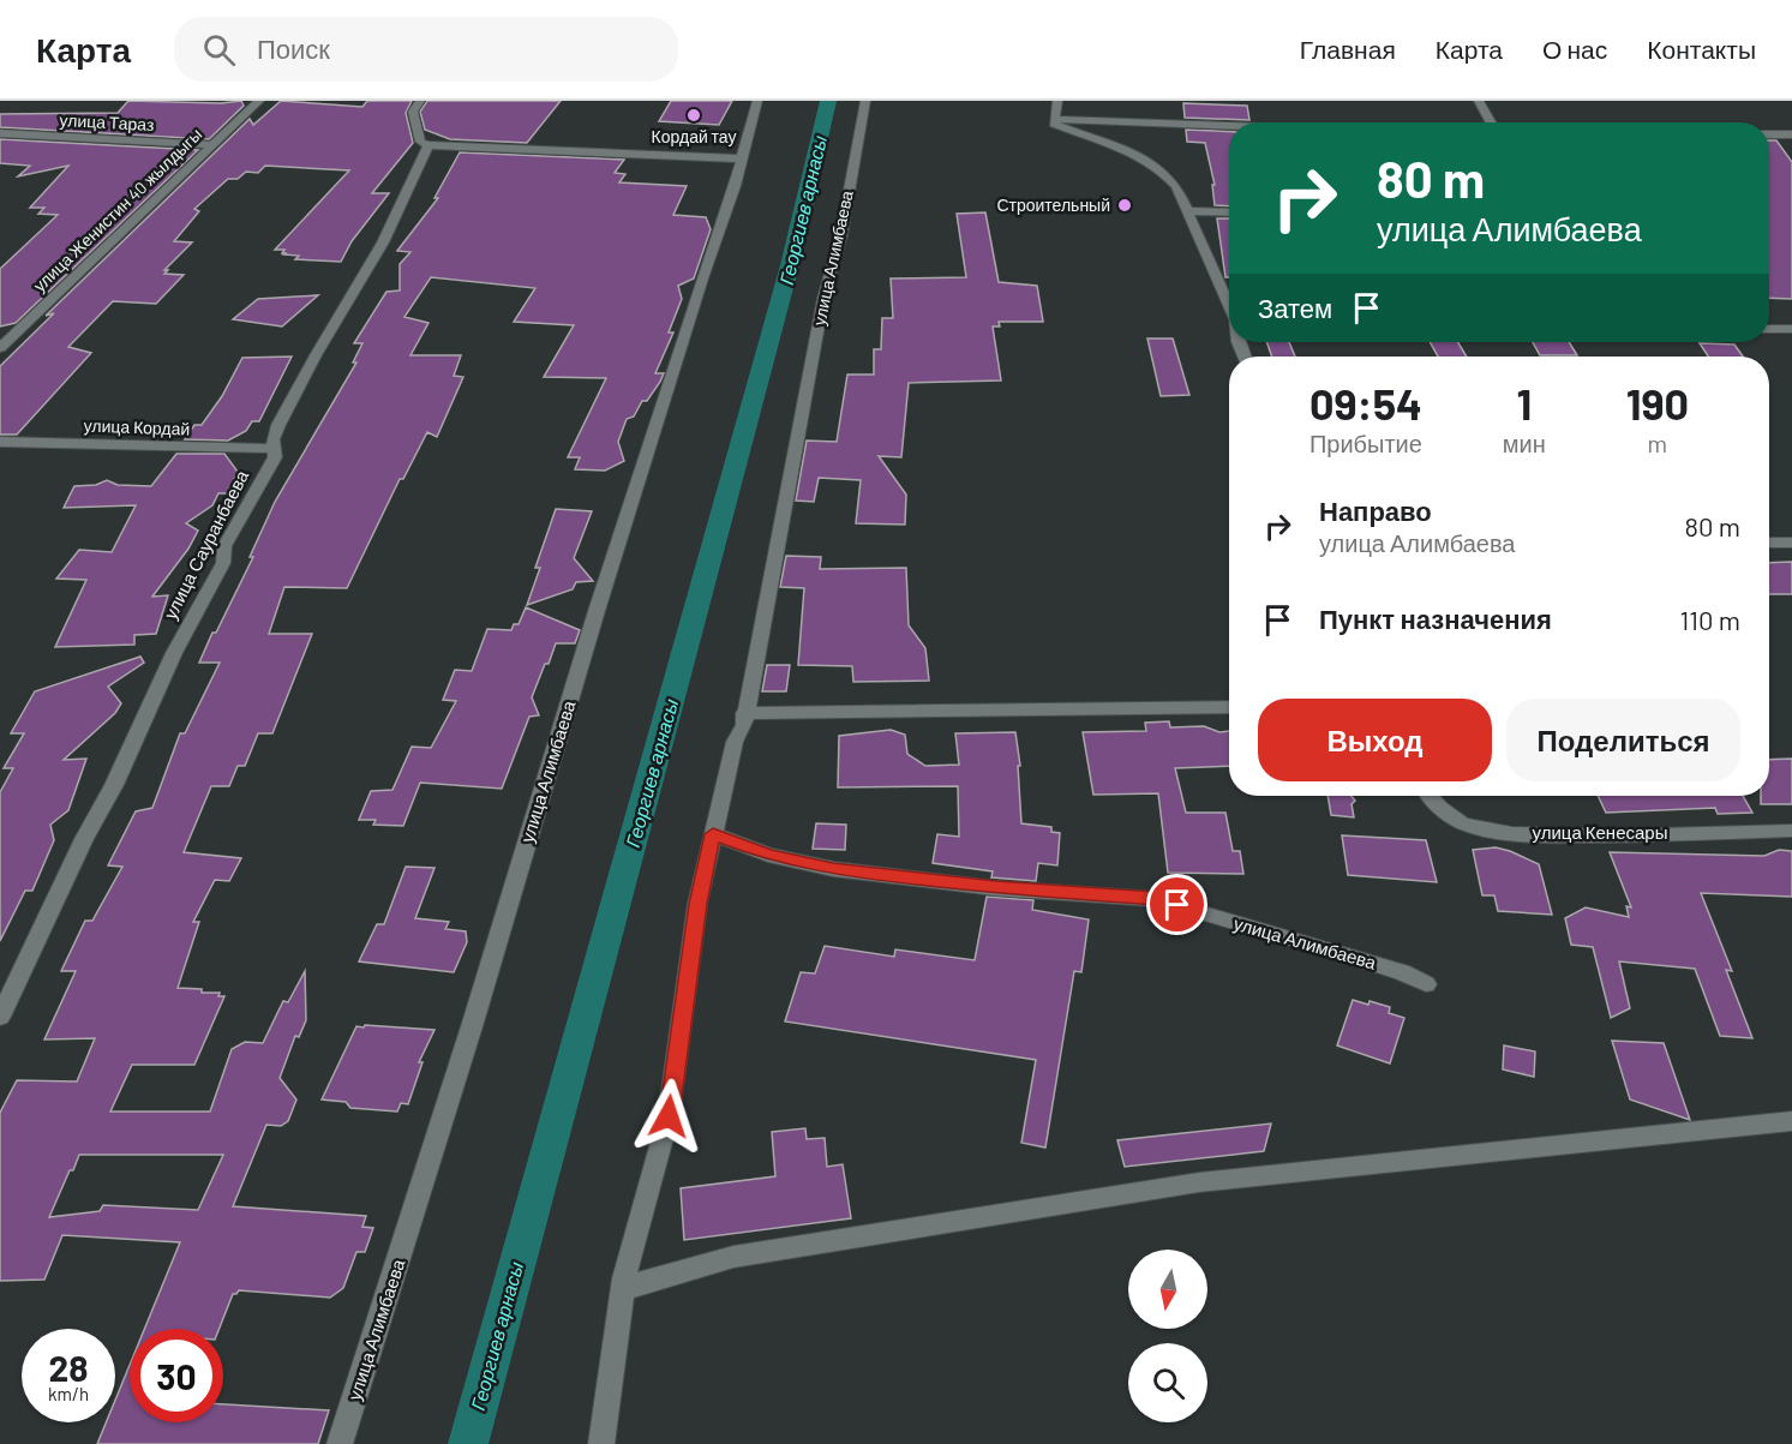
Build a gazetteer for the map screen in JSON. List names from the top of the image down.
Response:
{
  "streets": {
    "street": [
      "улица Тараз",
      "улица Женистин 40 жылдыгы",
      "улица Алимбаева",
      "улица Кордай",
      "улица Сауранбаева",
      "улица Кенесары"
    ]
  },
  "crossings": [
    ["улица Тараз", "улица Женистин 40 жылдыгы"],
    ["улица Кордай", "улица Сауранбаева"]
  ],
  "water": ["Георгиев арнасы"],
  "places": ["Кордай тау", "Строительный"],
  "north": "bottom",
  "page": {
    "header": "Карта",
    "search": "Поиск",
    "nav": [
      "Главная",
      "Карта",
      "О нас",
      "Контакты"
    ],
    "turn": ["80 m", "улица Алимбаева"],
    "then": "Затем",
    "eta": [
      "09:54",
      "Прибытие",
      "1",
      "мин",
      "190",
      "m"
    ],
    "list": [
      {
        "name": "Направо",
        "note": "улица Алимбаева",
        "value": "80 m"
      },
      {
        "name": "Пункт назначения",
        "value": "110 m"
      }
    ],
    "buttons": ["Выход", "Поделиться"],
    "speed": "28 km/h",
    "limit": "30"
  }
}
